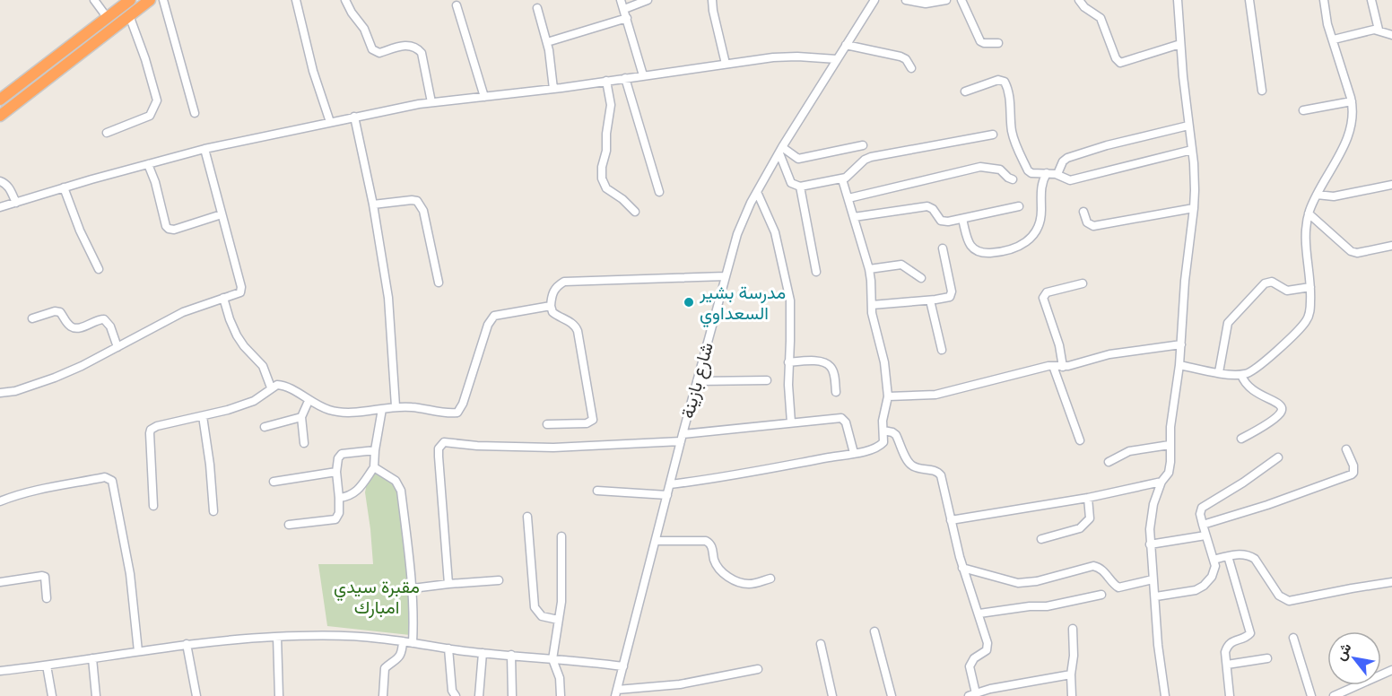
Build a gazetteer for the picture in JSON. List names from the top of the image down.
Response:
{
  "streets": {
    "street": ["شارع بازينة"]
  },
  "parks": ["مقبرة سيدي امبارك"],
  "places": ["مدرسة بشير السعداوي"],
  "north": "top left"
}
